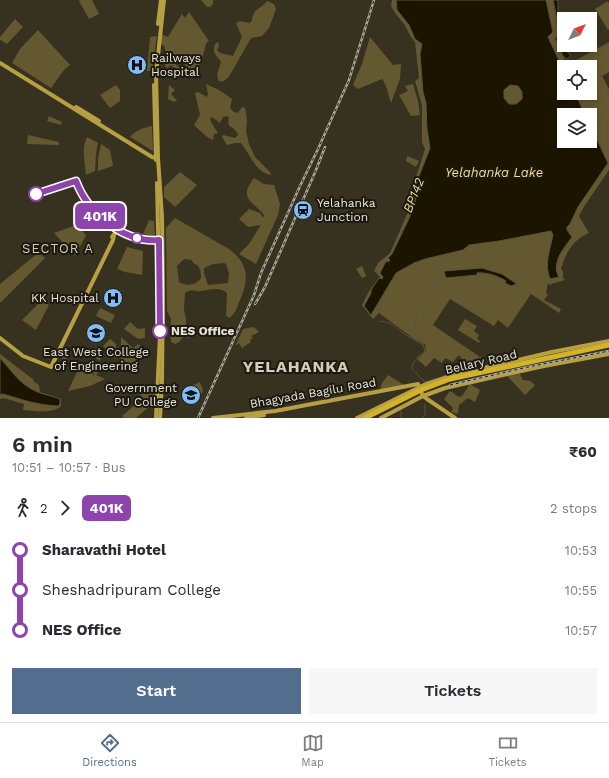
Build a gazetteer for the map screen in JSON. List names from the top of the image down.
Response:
{
  "streets": {
    "highway": ["Bellary Road"],
    "main road": ["Bhagyada Bagilu Road"]
  },
  "districts": ["SECTOR A", "YELAHANKA"],
  "water": ["Yelahanka Lake", "BP142"],
  "places": {
    "hospital": ["Railways Hospital", "KK Hospital"],
    "station": ["Yelahanka Junction"],
    "other": ["NES Office"],
    "school or university": ["East West College of Engineering", "Government PU College"]
  },
  "lines": ["bus line 401K"],
  "north": "top right",
  "page": {
    "on_map": "401K",
    "heading": ["6 min", "10:51 – 10:57 · Bus", "₹60"],
    "legs": ["2", "401K", "2 stops"],
    "list": [
      {
        "name": "Sharavathi Hotel",
        "value": "10:53"
      },
      {
        "name": "Sheshadripuram College",
        "value": "10:55"
      },
      {
        "name": "NES Office",
        "value": "10:57"
      }
    ],
    "buttons": ["Start", "Tickets"],
    "tabs": ["Directions", "Map", "Tickets"]
  }
}
